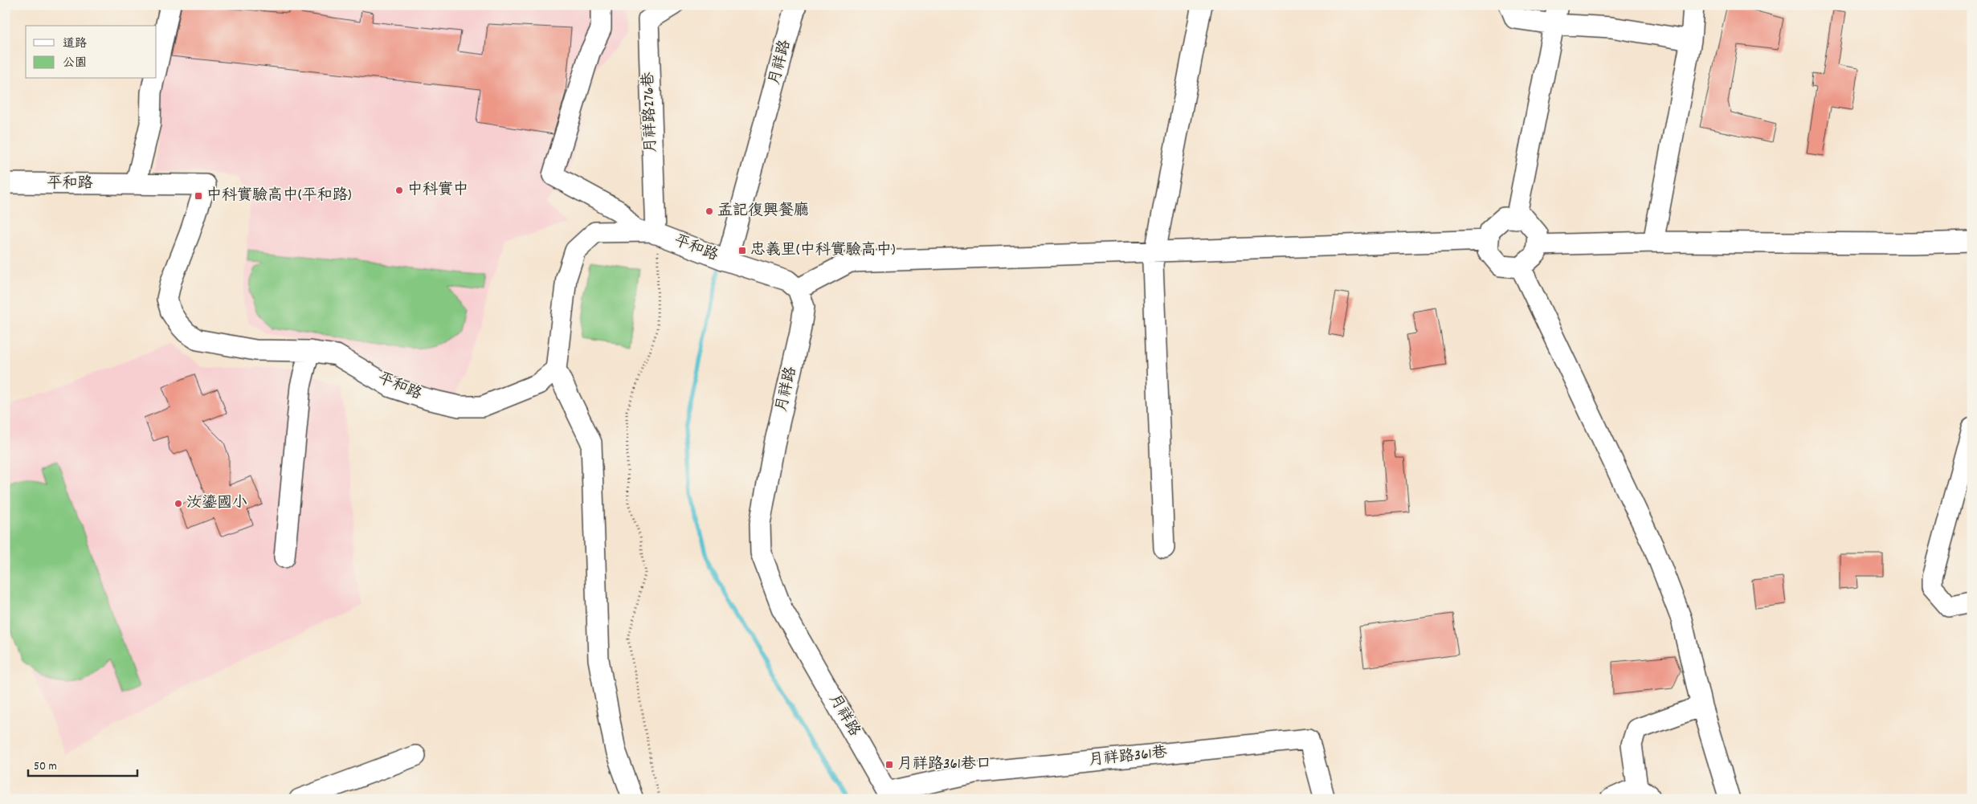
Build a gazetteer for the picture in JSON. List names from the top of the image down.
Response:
{
  "streets": {
    "street": [
      "月祥路",
      "月祥路276巷",
      "平和路",
      "月祥路361巷"
    ]
  },
  "crossings": [
    ["月祥路", "平和路"],
    ["月祥路", "月祥路361巷"],
    ["月祥路276巷", "平和路"]
  ],
  "places": {
    "other": ["中科實中", "孟記復興餐廳", "汝鎏國小"],
    "transit": ["中科實驗高中(平和路)", "忠義里(中科實驗高中)", "月祥路361巷口"]
  },
  "legend": ["道路", "公園"],
  "scale_bar": "50 m"
}
